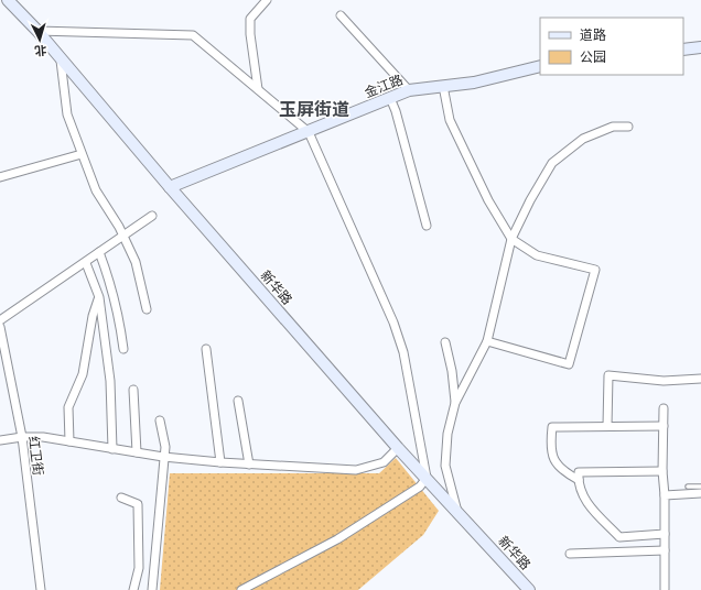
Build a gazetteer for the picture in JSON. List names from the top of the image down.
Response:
{
  "streets": {
    "street": ["金江路", "新华路", "红卫街"]
  },
  "crossings": [
    ["金江路", "新华路"]
  ],
  "districts": ["玉屏街道"],
  "legend": ["道路", "公园"],
  "north": "bottom"
}
